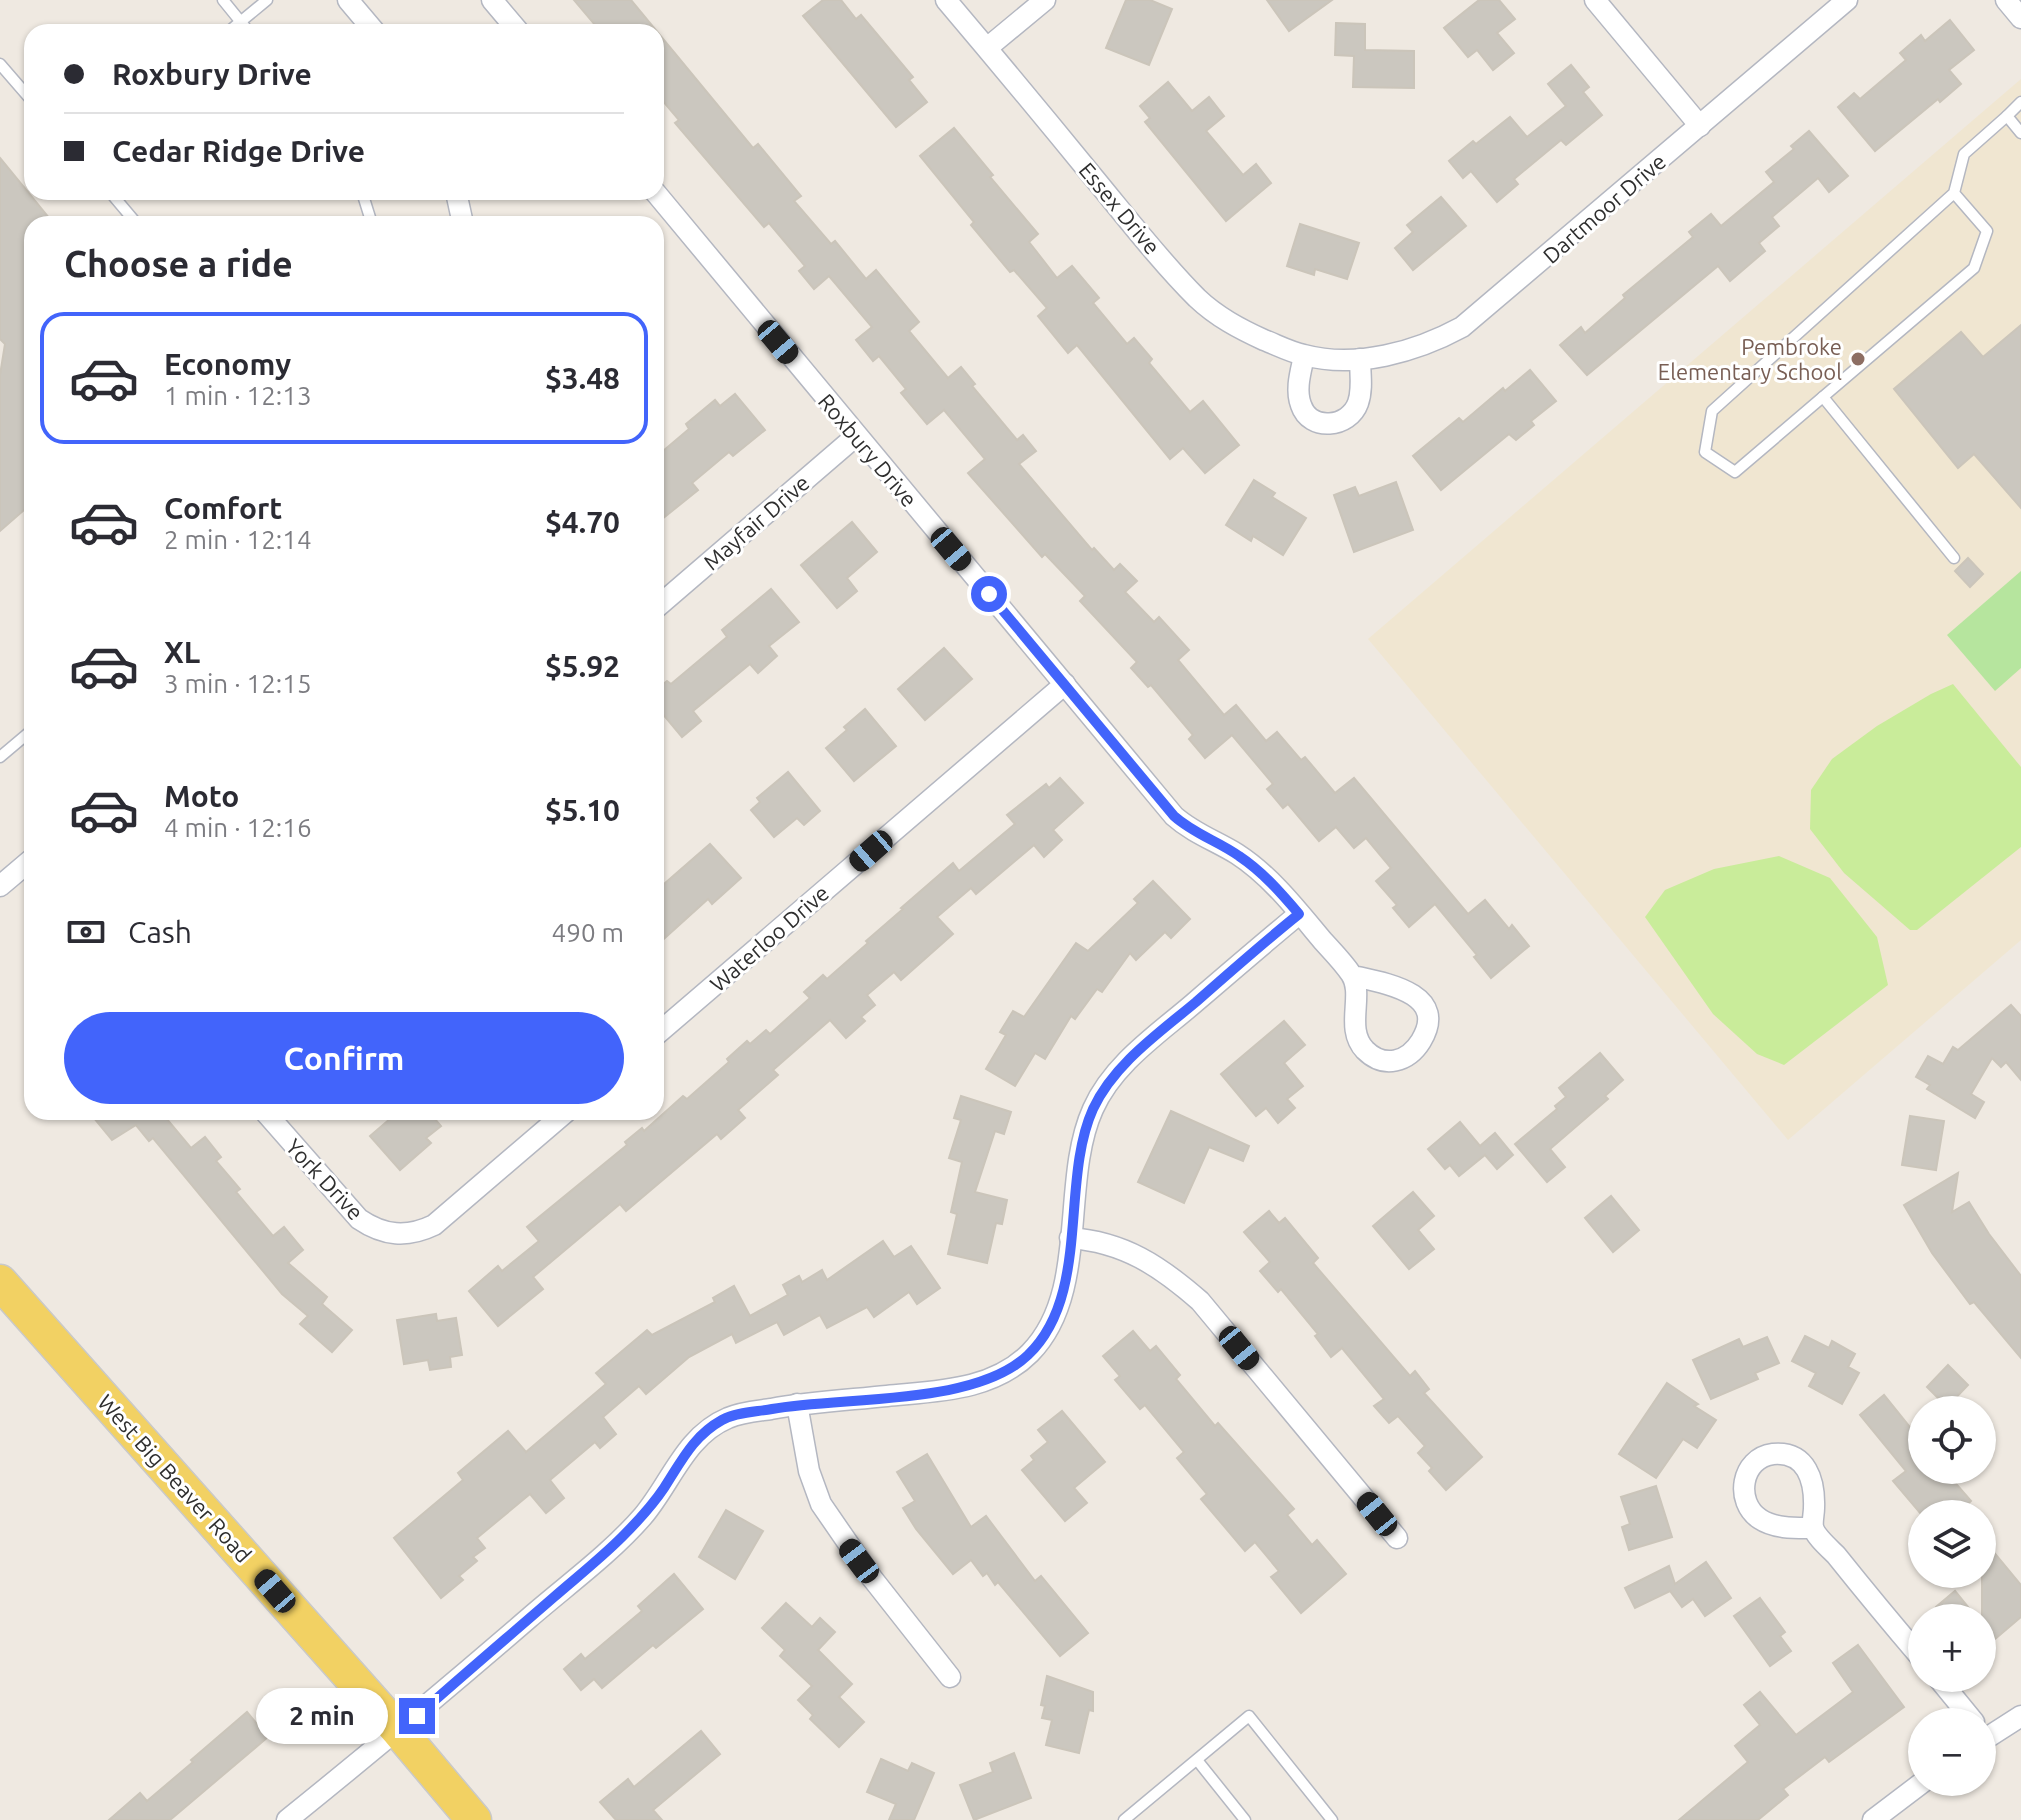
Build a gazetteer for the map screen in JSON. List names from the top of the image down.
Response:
{
  "streets": {
    "main road": ["West Big Beaver Road"],
    "street": [
      "Essex Drive",
      "Dartmoor Drive",
      "Roxbury Drive",
      "Mayfair Drive",
      "Waterloo Drive",
      "York Drive"
    ]
  },
  "crossings": [
    ["Essex Drive", "Dartmoor Drive"],
    ["Roxbury Drive", "Mayfair Drive"],
    ["Roxbury Drive", "Waterloo Drive"]
  ],
  "places": ["Pembroke Elementary School"],
  "page": {
    "banner": ["Roxbury Drive", "Cedar Ridge Drive"],
    "heading": "Choose a ride",
    "list": [
      {
        "name": "Economy",
        "note": "1 min · 12:13",
        "value": "$3.48"
      },
      {
        "name": "Comfort",
        "note": "2 min · 12:14",
        "value": "$4.70"
      },
      {
        "name": "XL",
        "note": "3 min · 12:15",
        "value": "$5.92"
      },
      {
        "name": "Moto",
        "note": "4 min · 12:16",
        "value": "$5.10"
      }
    ],
    "pay": ["Cash", "490 m"],
    "buttons": "Confirm",
    "map_buttons": ["+", "−"],
    "bubble": "2 min"
  }
}
